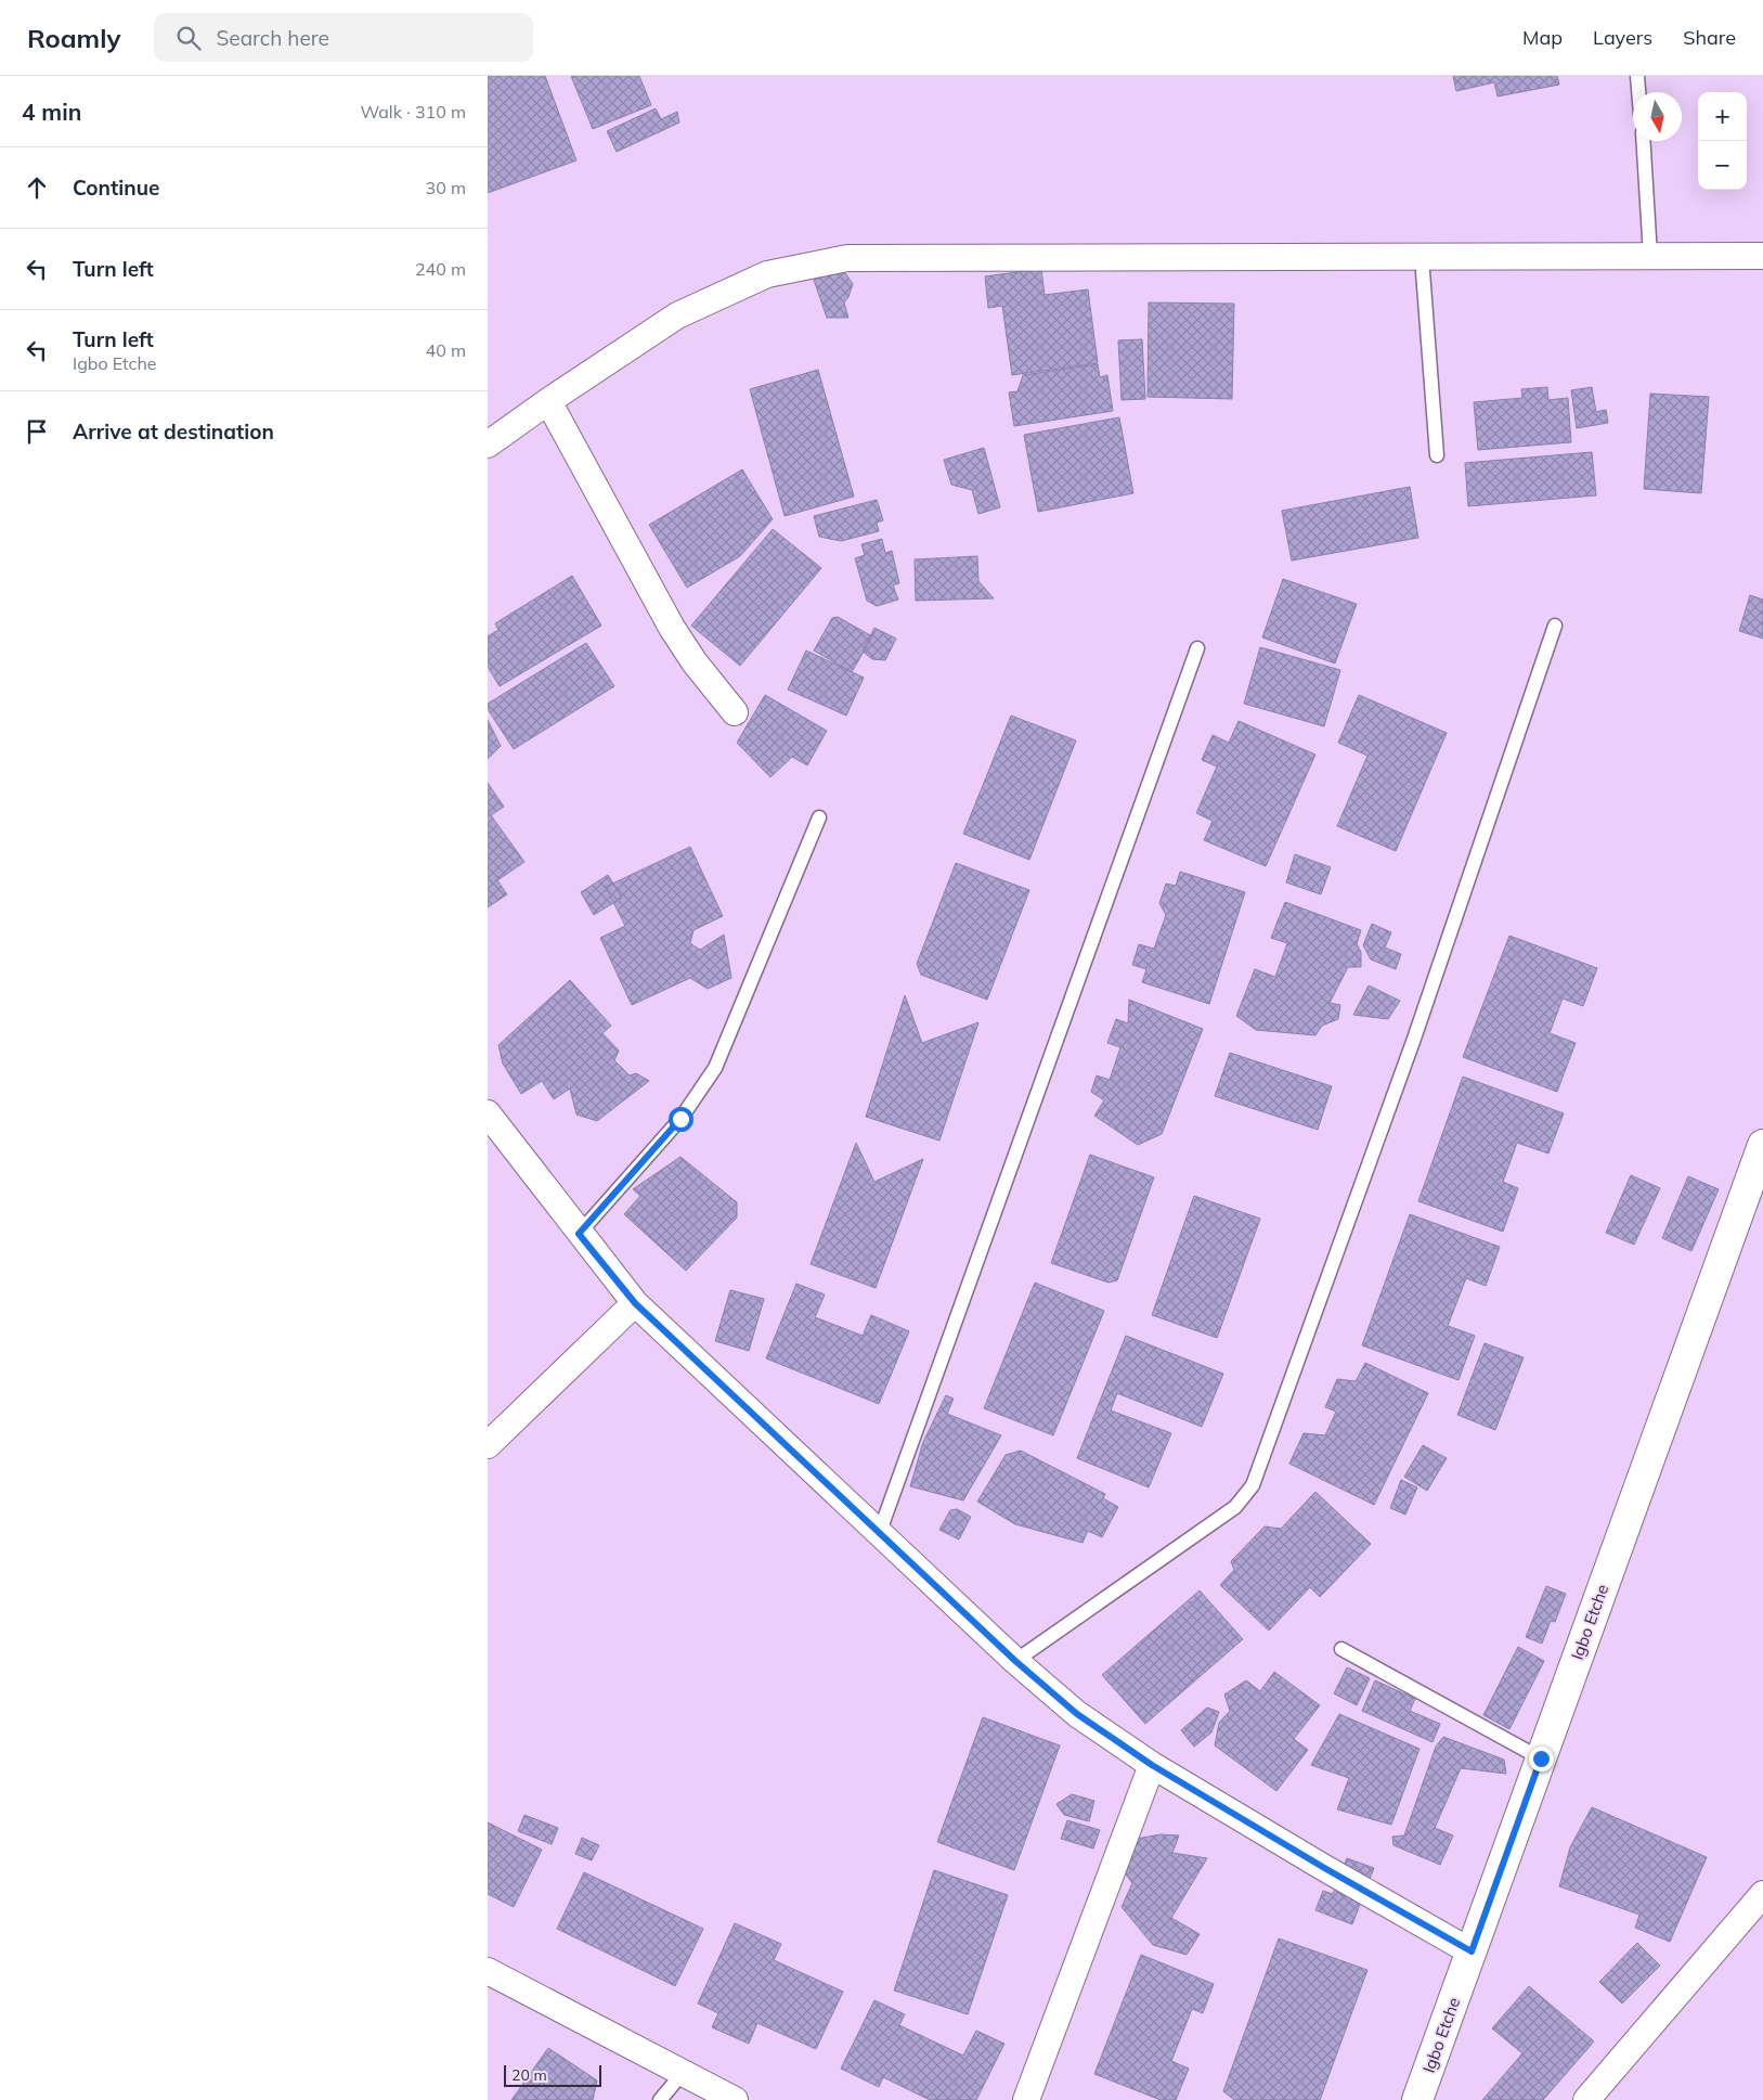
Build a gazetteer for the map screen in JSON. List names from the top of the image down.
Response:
{
  "streets": {
    "street": ["Igbo Etche"]
  },
  "scale_bar": "20 m",
  "north": "bottom",
  "page": {
    "header": "Roamly",
    "search": "Search here",
    "nav": ["Map", "Layers", "Share"],
    "heading": ["4 min", "Walk · 310 m"],
    "map_buttons": ["+", "−"],
    "list": [
      ["Continue", "30 m"],
      ["Turn left", "240 m"],
      ["Turn left", "Igbo Etche", "40 m"],
      "Arrive at destination"
    ],
    "scale": "20 m"
  }
}
